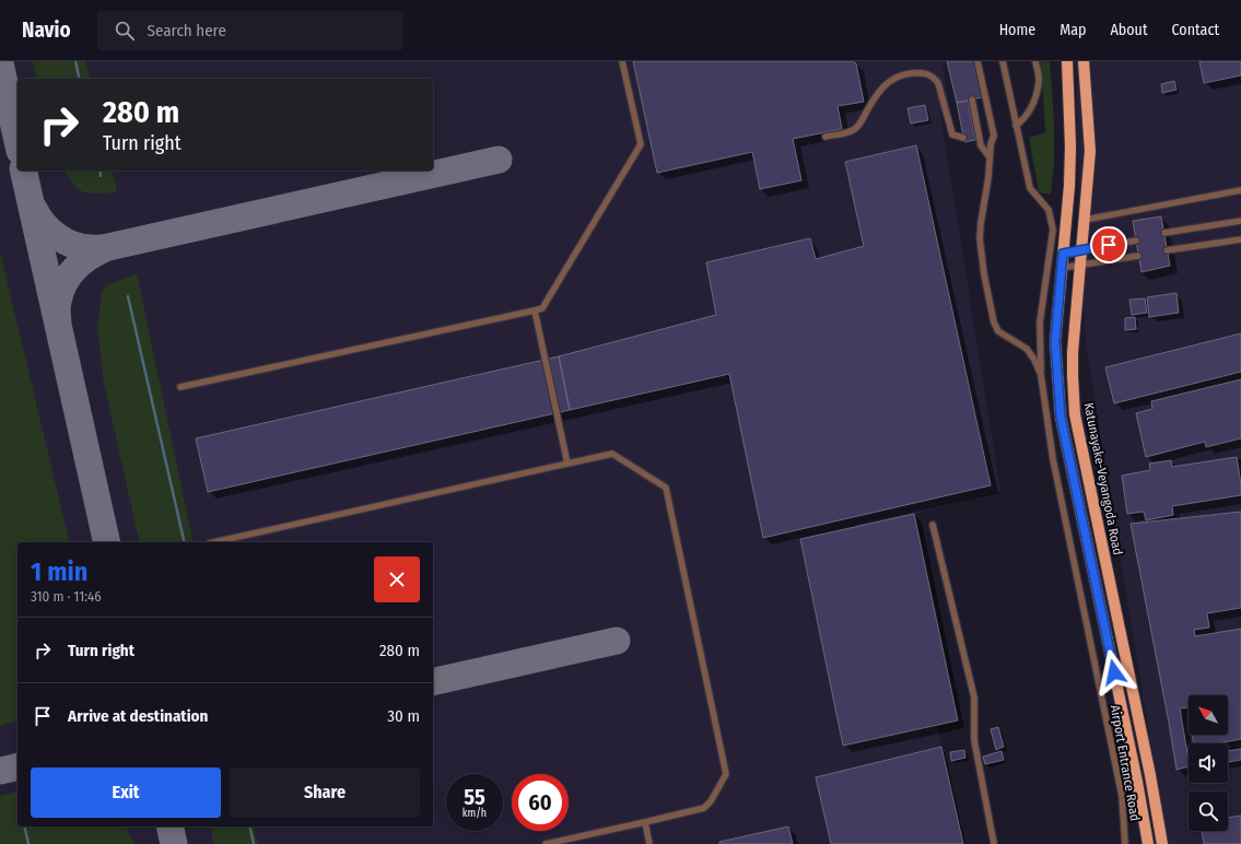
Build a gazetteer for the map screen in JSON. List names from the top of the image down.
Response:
{
  "streets": {
    "main road": ["Katunayake-Veyangoda Road"],
    "lane": ["Airport Entrance Road"]
  },
  "north": "top left",
  "page": {
    "header": "Navio",
    "search": "Search here",
    "nav": [
      "Home",
      "Map",
      "About",
      "Contact"
    ],
    "turn": ["280 m", "Turn right"],
    "heading": ["1 min", "310 m · 11:46"],
    "list": [
      {
        "name": "Turn right",
        "value": "280 m"
      },
      {
        "name": "Arrive at destination",
        "value": "30 m"
      }
    ],
    "buttons": ["Exit", "Share"],
    "speed": "55 km/h",
    "limit": "60"
  }
}
